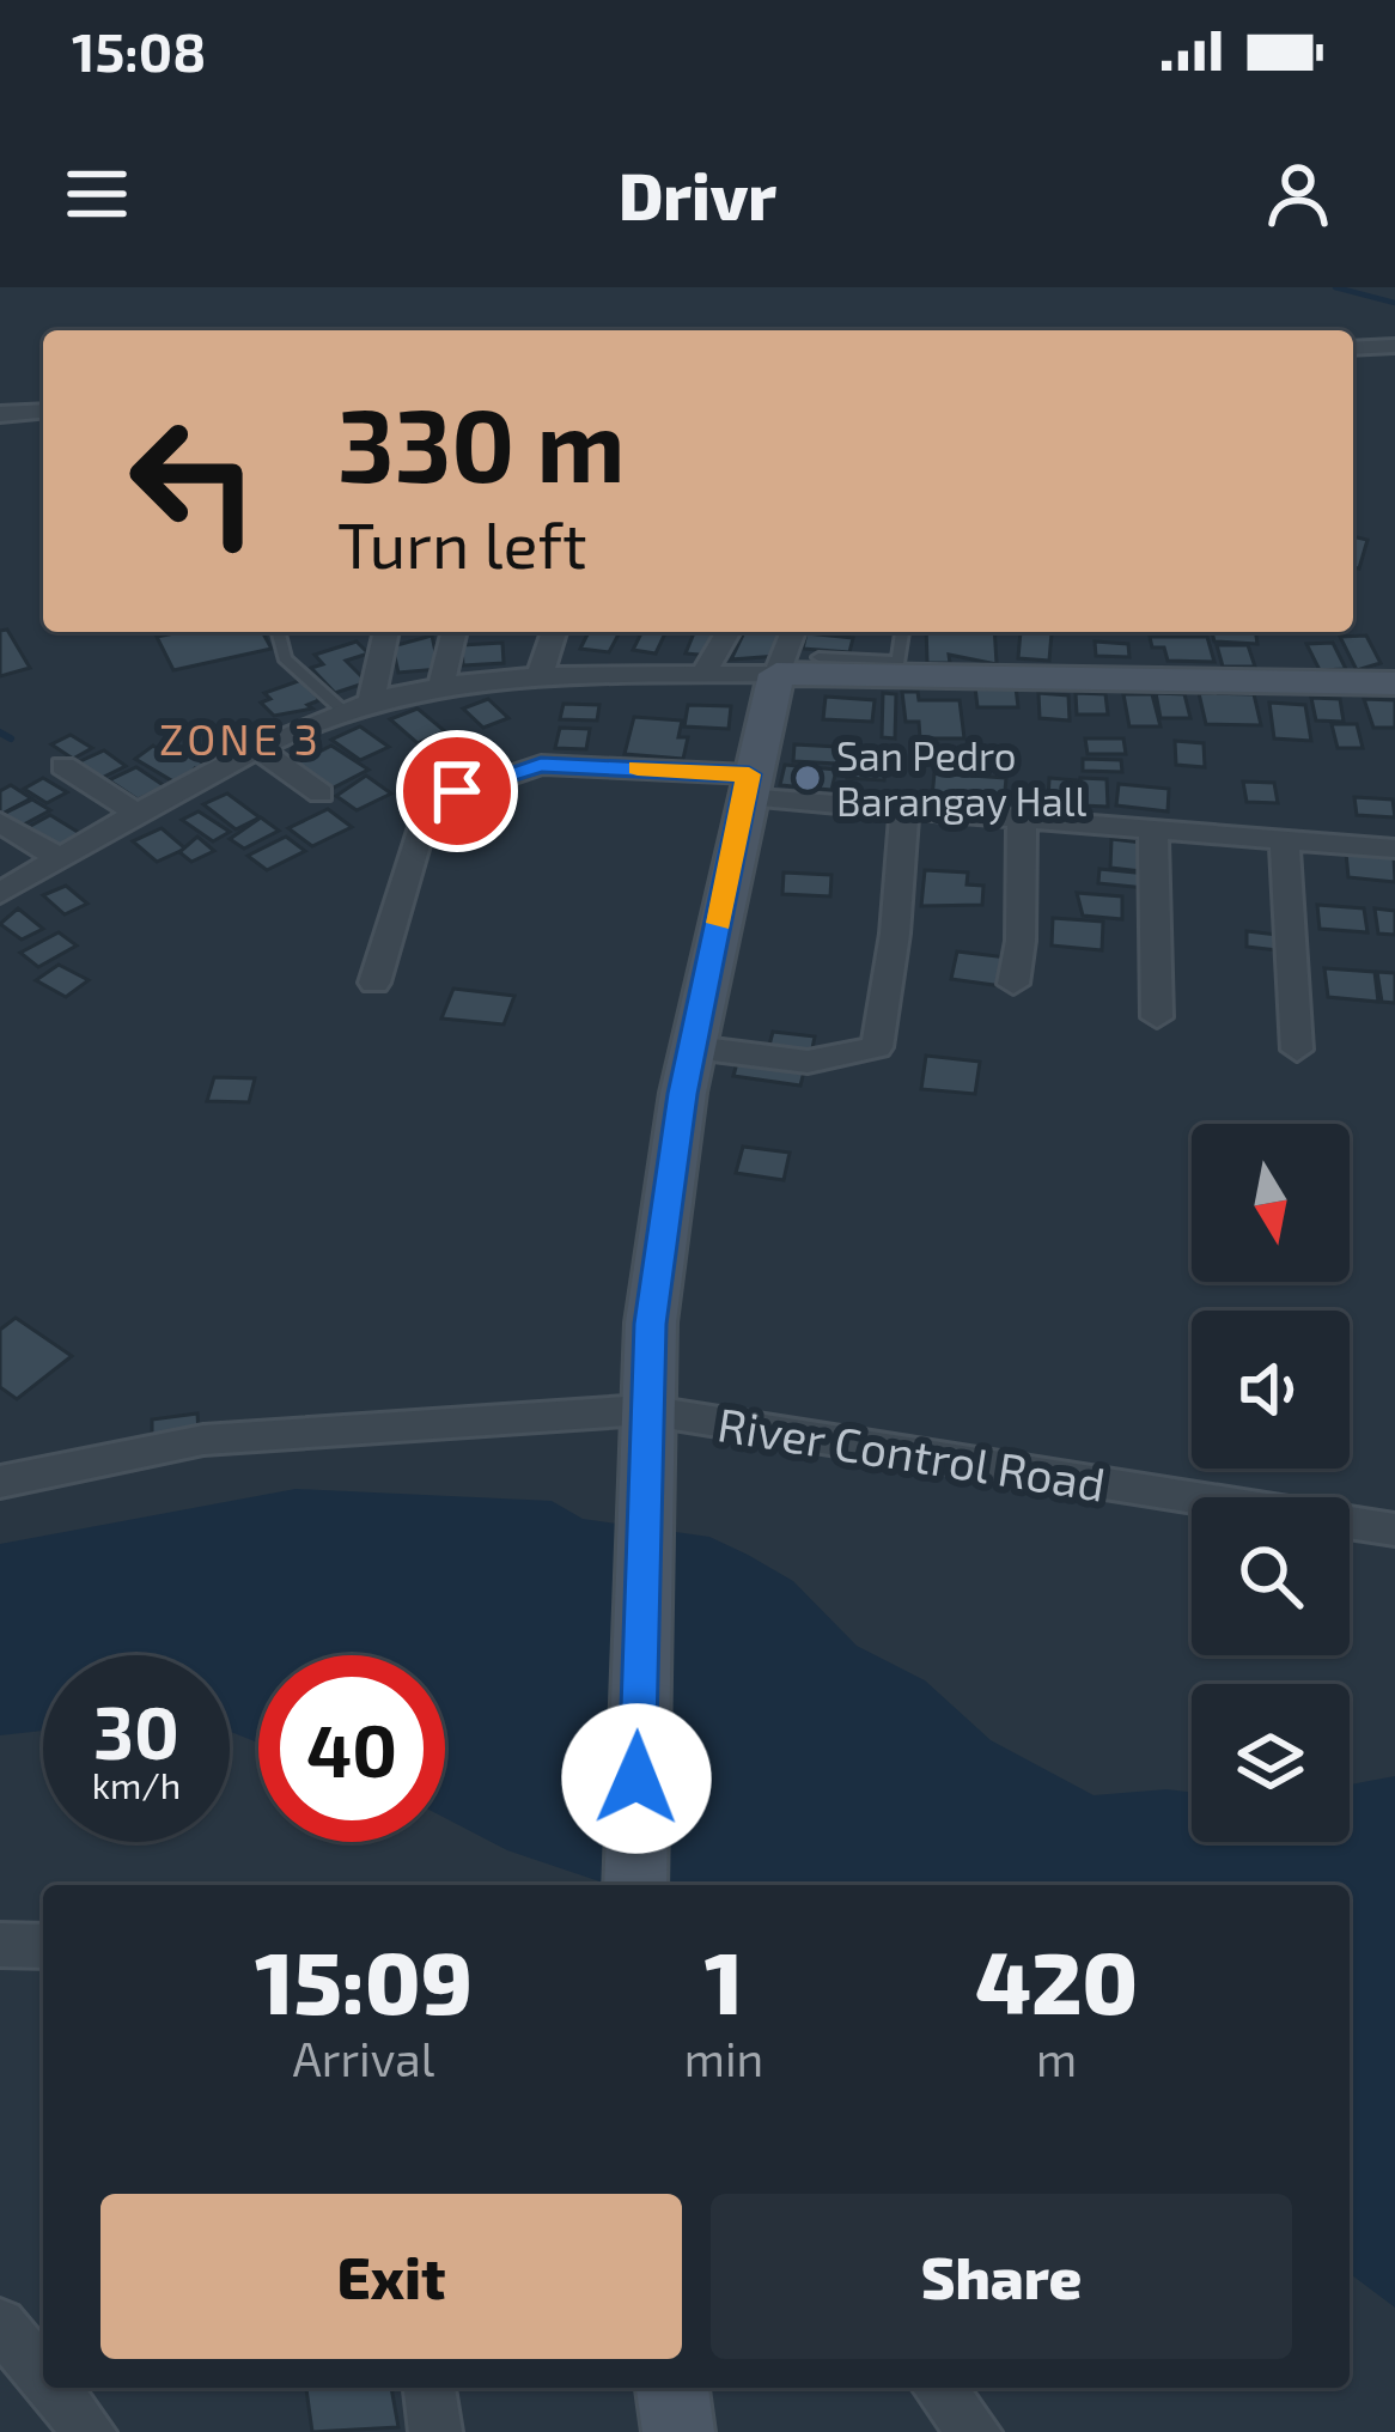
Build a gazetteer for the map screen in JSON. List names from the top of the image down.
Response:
{
  "streets": {
    "street": ["River Control Road"]
  },
  "districts": ["ZONE 3"],
  "places": ["San Pedro Barangay Hall"],
  "north": "bottom",
  "page": {
    "status": "15:08",
    "header": "Drivr",
    "turn": ["330 m", "Turn left"],
    "speed": "30 km/h",
    "limit": "40",
    "eta": [
      "15:09",
      "Arrival",
      "1",
      "min",
      "420",
      "m"
    ],
    "buttons": ["Exit", "Share"]
  }
}
